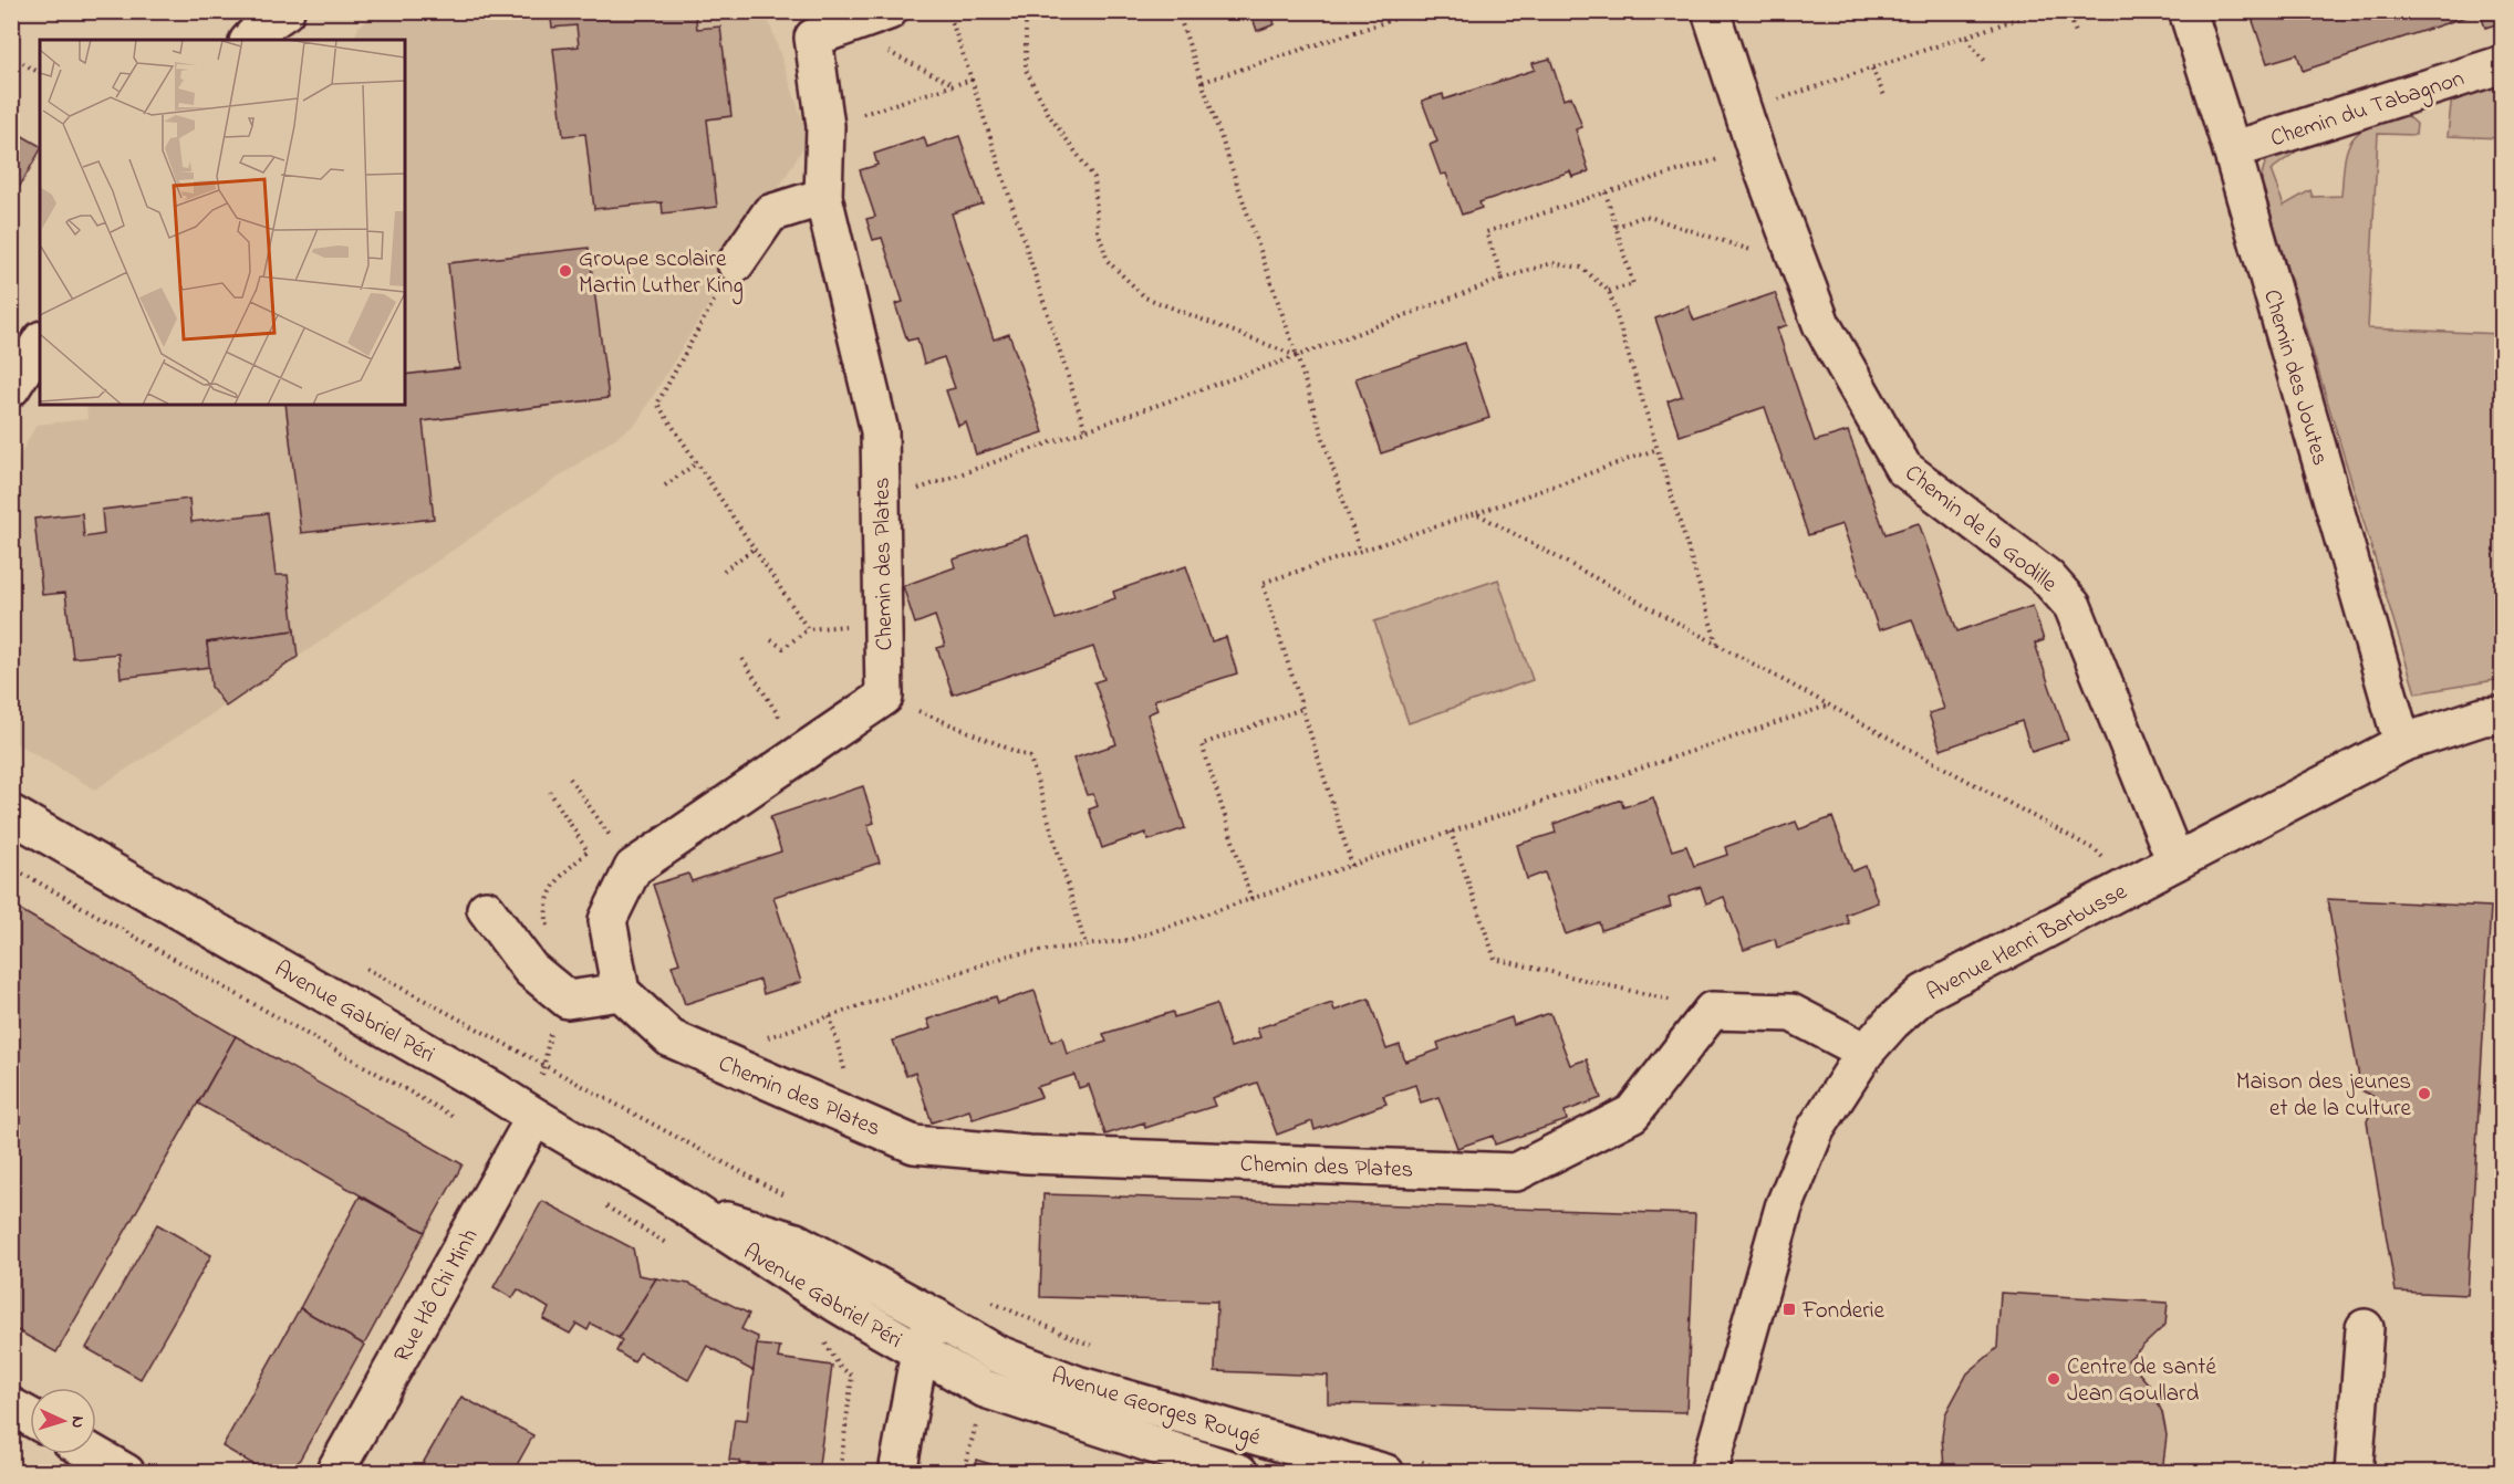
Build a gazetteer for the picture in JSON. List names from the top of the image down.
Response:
{
  "streets": {
    "street": [
      "Chemin du Tabagnon",
      "Chemin des Joutes",
      "Chemin de la Godille",
      "Chemin des Plates",
      "Avenue Henri Barbusse",
      "Avenue Gabriel Péri",
      "Rue Hô Chi Minh",
      "Avenue Georges Rougé"
    ]
  },
  "crossings": [
    ["Chemin du Tabagnon", "Chemin des Joutes"],
    ["Chemin des Joutes", "Avenue Henri Barbusse"],
    ["Chemin de la Godille", "Avenue Henri Barbusse"],
    ["Avenue Gabriel Péri", "Rue Hô Chi Minh"],
    ["Avenue Gabriel Péri", "Avenue Georges Rougé"]
  ],
  "places": {
    "other": ["Groupe scolaire Martin Luther King", "Maison des jeunes et de la culture", "Centre de santé Jean Goullard"],
    "transit": ["Fonderie"]
  },
  "north": "right"
}
